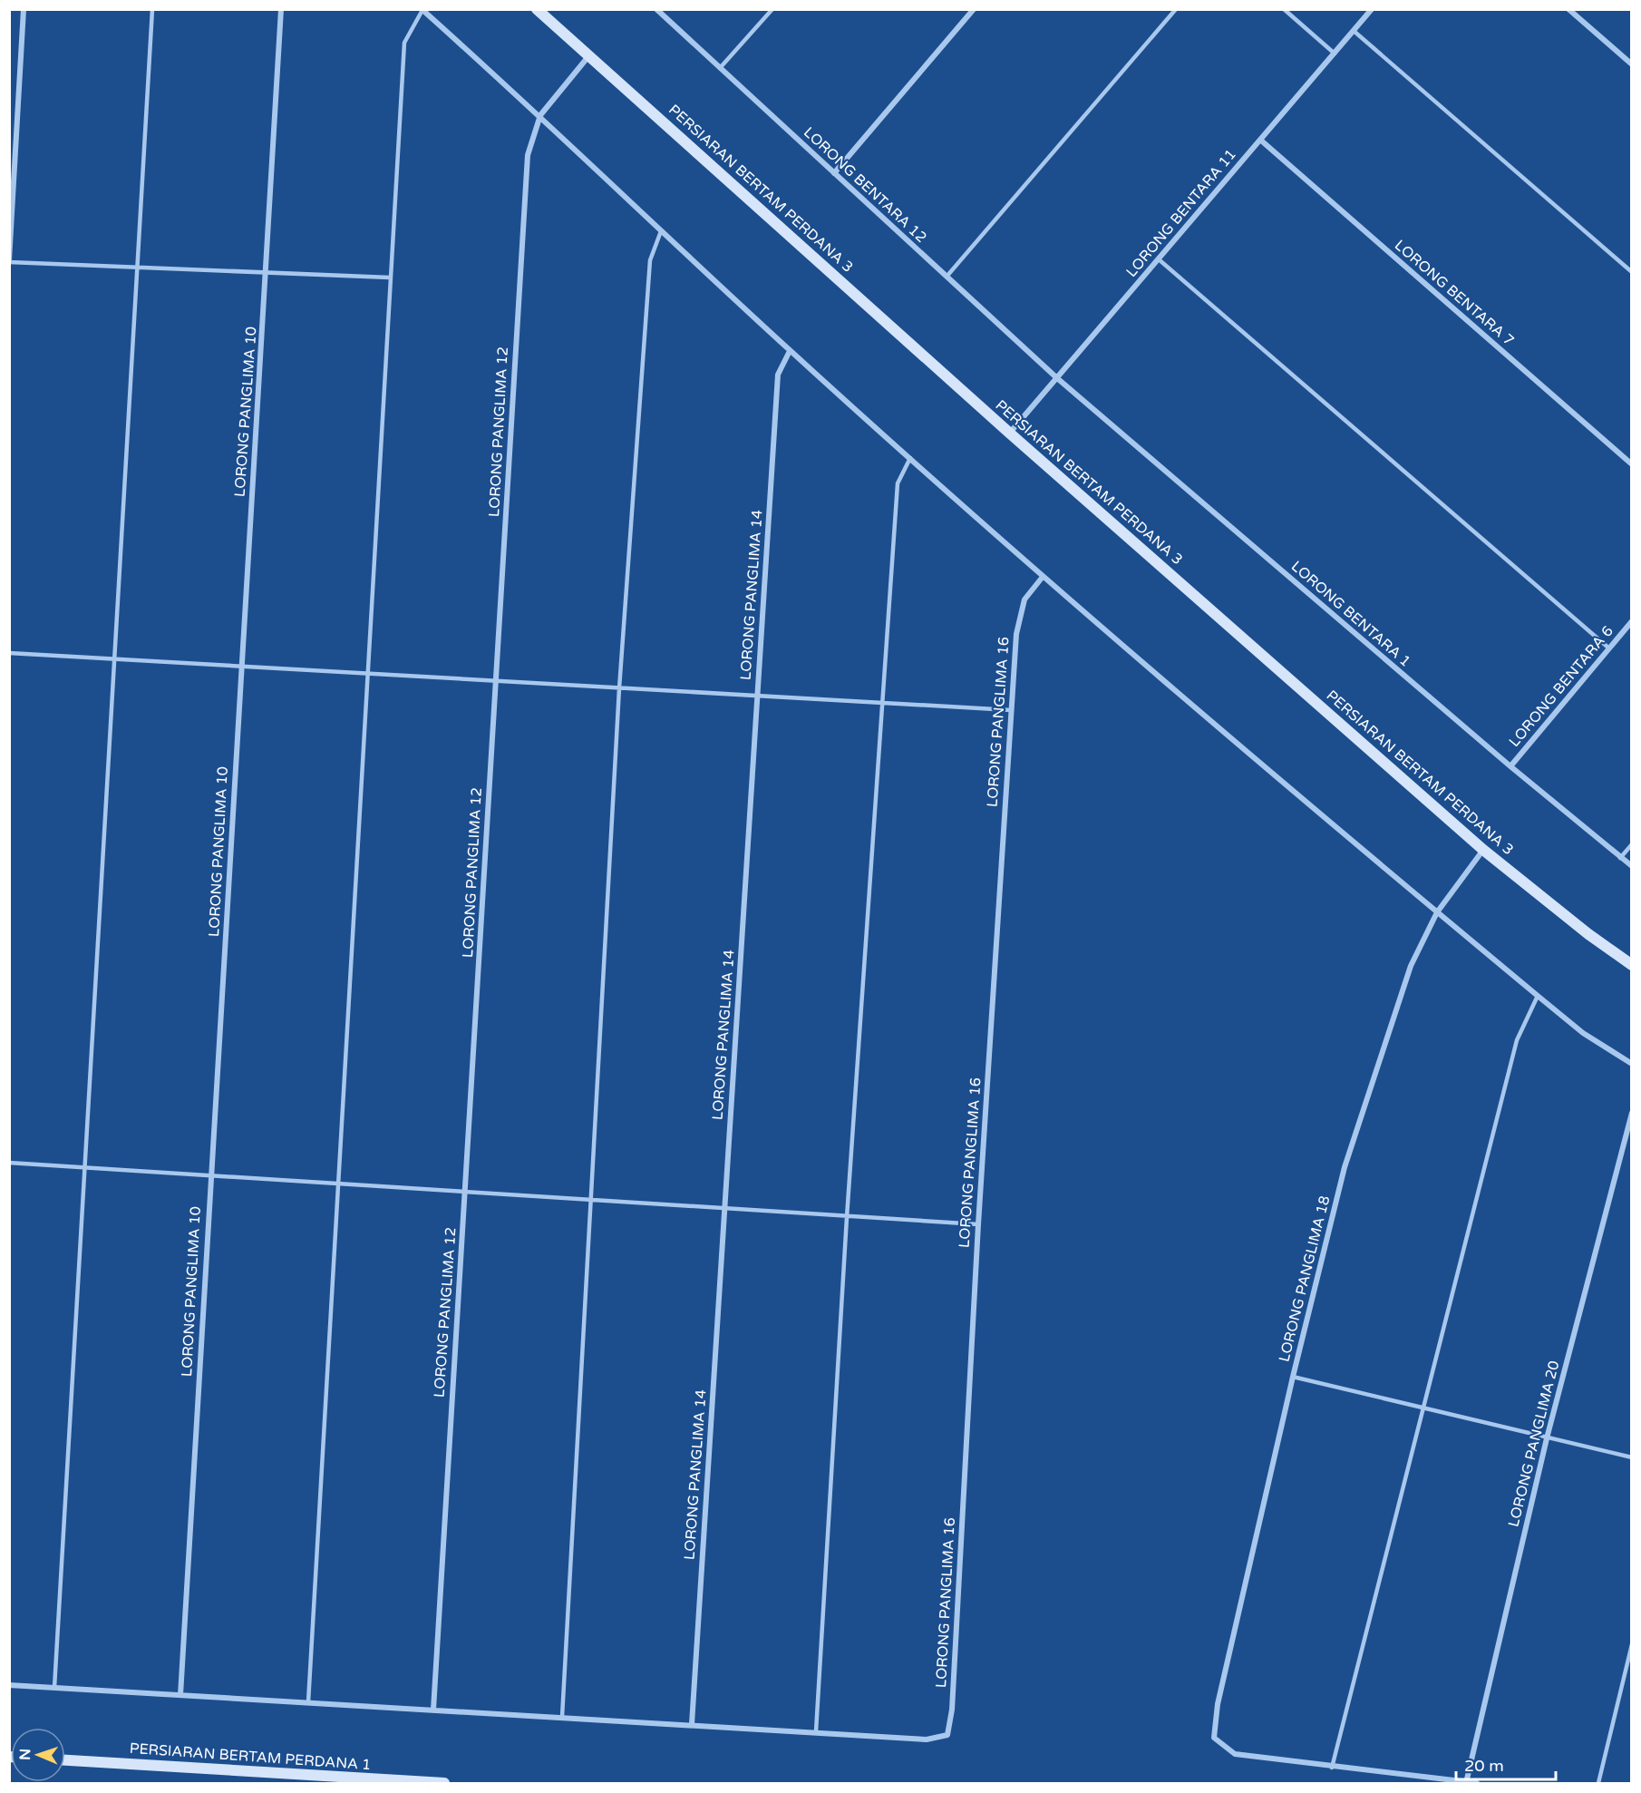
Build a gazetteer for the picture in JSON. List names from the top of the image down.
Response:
{
  "streets": {
    "street": [
      "LORONG BENTARA 12",
      "PERSIARAN BERTAM PERDANA 3",
      "LORONG BENTARA 11",
      "LORONG BENTARA 7",
      "LORONG PANGLIMA 10",
      "LORONG PANGLIMA 12",
      "LORONG PANGLIMA 14",
      "LORONG BENTARA 1",
      "LORONG BENTARA 6",
      "LORONG PANGLIMA 16",
      "LORONG PANGLIMA 18",
      "LORONG PANGLIMA 20",
      "PERSIARAN BERTAM PERDANA 1"
    ]
  },
  "crossings": [
    ["LORONG BENTARA 12", "LORONG BENTARA 11"],
    ["LORONG BENTARA 12", "LORONG BENTARA 1"],
    ["PERSIARAN BERTAM PERDANA 3", "LORONG BENTARA 11"],
    ["PERSIARAN BERTAM PERDANA 3", "LORONG PANGLIMA 12"],
    ["PERSIARAN BERTAM PERDANA 3", "LORONG PANGLIMA 18"],
    ["LORONG BENTARA 11", "LORONG BENTARA 7"],
    ["LORONG BENTARA 11", "LORONG BENTARA 1"],
    ["LORONG BENTARA 1", "LORONG BENTARA 6"]
  ],
  "scale_bar": "20 m",
  "north": "left"
}
